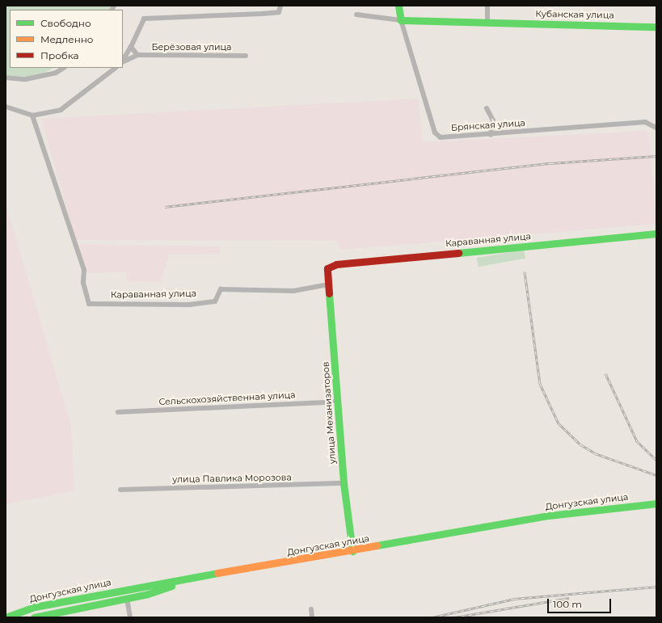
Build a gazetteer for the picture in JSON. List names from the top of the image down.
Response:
{
  "streets": {
    "main road": [
      "Кубанская улица",
      "Брянская улица",
      "Караванная улица",
      "улица Механизаторов",
      "Донгузская улица"
    ],
    "street": ["Берёзовая улица", "Сельскохозяйственная улица", "улица Павлика Морозова"]
  },
  "crossings": [
    ["Кубанская улица", "Брянская улица"],
    ["Караванная улица", "улица Механизаторов"],
    ["Сельскохозяйственная улица", "улица Механизаторов"],
    ["улица Механизаторов", "улица Павлика Морозова"],
    ["улица Механизаторов", "Донгузская улица"]
  ],
  "legend": ["Свободно", "Медленно", "Пробка"],
  "scale_bar": "100 m"
}
